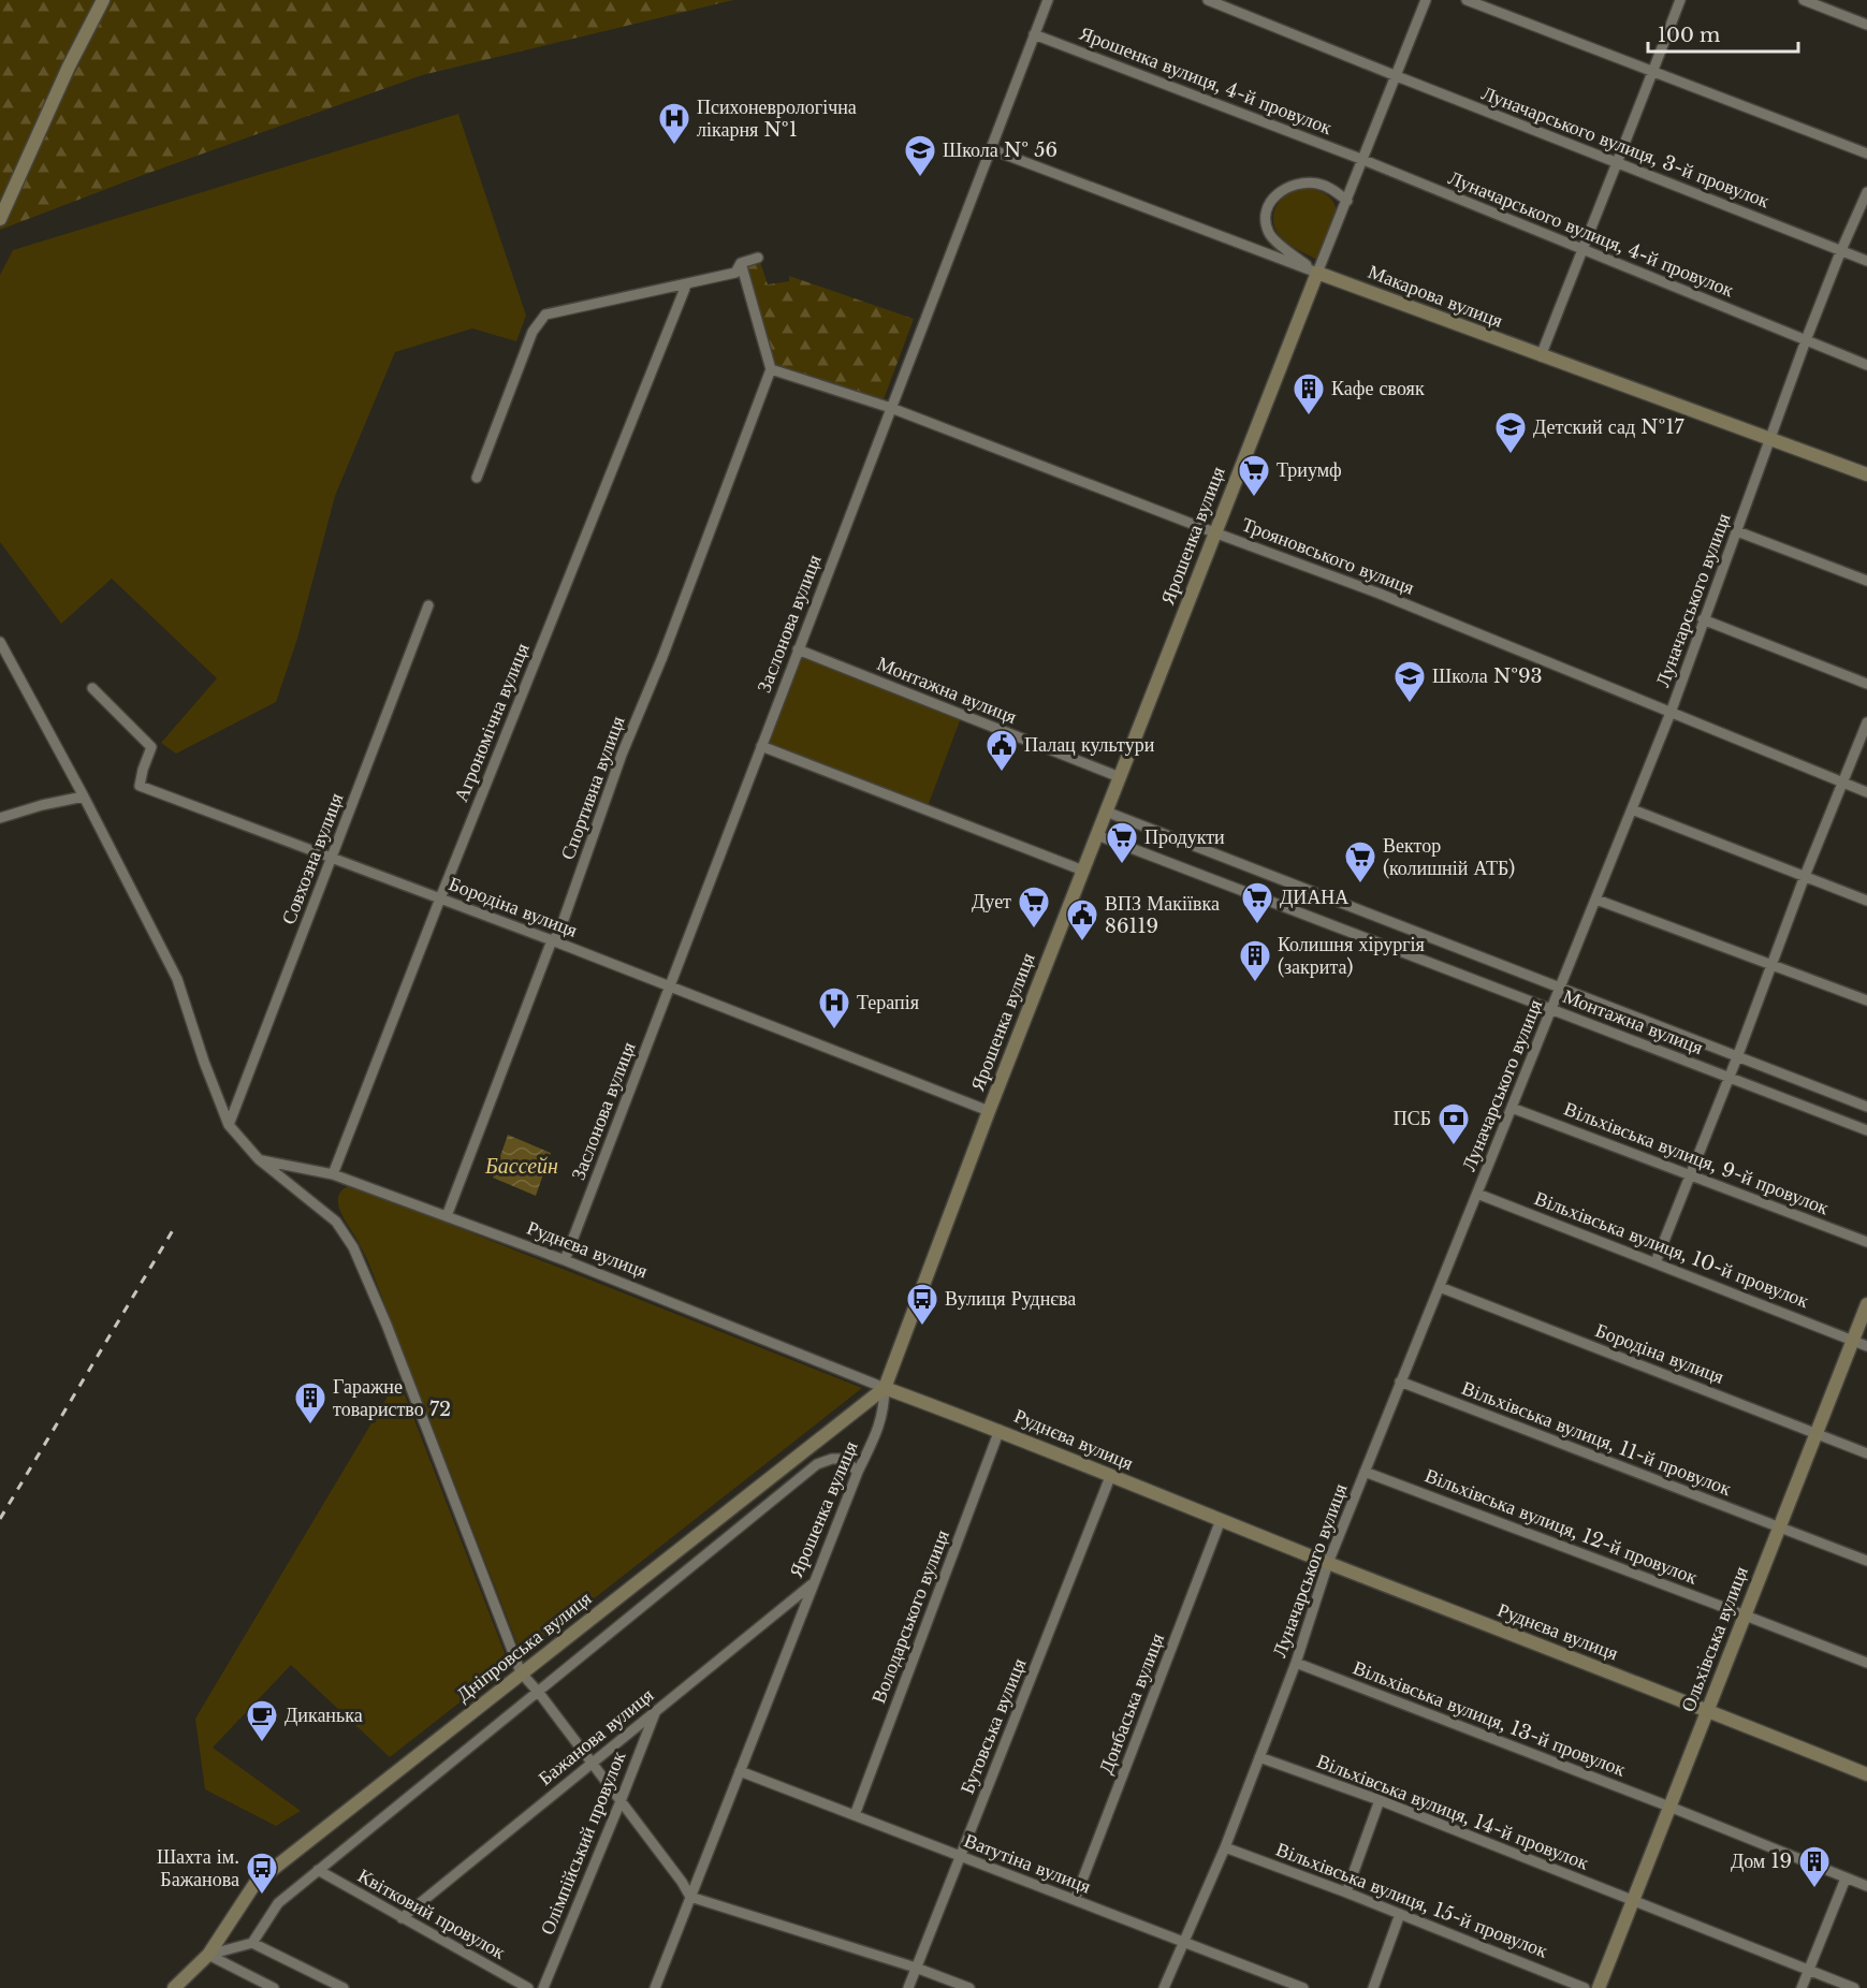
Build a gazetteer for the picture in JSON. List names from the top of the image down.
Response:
{
  "streets": {
    "street": [
      "Ярошенка вулиця, 4-й провулок",
      "Луначарського вулиця, 3-й провулок",
      "Луначарського вулиця, 4-й провулок",
      "Макарова вулиця",
      "Ярошенка вулиця",
      "Трояновського вулиця",
      "Луначарського вулиця",
      "Заслонова вулиця",
      "Монтажна вулиця",
      "Агрономічна вулиця",
      "Спортивна вулиця",
      "Совхозна вулиця",
      "Бородіна вулиця",
      "Вільхівська вулиця, 9-й провулок",
      "Руднєва вулиця",
      "Вільхівська вулиця, 10-й провулок",
      "Вільхівська вулиця, 11-й провулок",
      "Вільхівська вулиця, 12-й провулок",
      "Володарського вулиця",
      "Ольхівська вулиця",
      "Дніпровська вулиця",
      "Донбаська вулиця",
      "Вільхівська вулиця, 13-й провулок",
      "Бутовська вулиця",
      "Бажанова вулиця",
      "Вільхівська вулиця, 14-й провулок",
      "Олімпійський провулок",
      "Ватутіна вулиця",
      "Вільхівська вулиця, 15-й провулок",
      "Квітковий провулок"
    ]
  },
  "crossings": [
    ["Ярошенка вулиця, 4-й провулок", "Луначарського вулиця, 4-й провулок"],
    ["Ярошенка вулиця, 4-й провулок", "Ярошенка вулиця"],
    ["Ярошенка вулиця, 4-й провулок", "Заслонова вулиця"],
    ["Луначарського вулиця, 3-й провулок", "Ярошенка вулиця"],
    ["Луначарського вулиця, 3-й провулок", "Луначарського вулиця"],
    ["Луначарського вулиця, 4-й провулок", "Ярошенка вулиця"],
    ["Луначарського вулиця, 4-й провулок", "Луначарського вулиця"],
    ["Макарова вулиця", "Ярошенка вулиця"],
    ["Макарова вулиця", "Луначарського вулиця"],
    ["Макарова вулиця", "Заслонова вулиця"],
    ["Ярошенка вулиця", "Трояновського вулиця"],
    ["Ярошенка вулиця", "Монтажна вулиця"],
    ["Ярошенка вулиця", "Бородіна вулиця"],
    ["Ярошенка вулиця", "Руднєва вулиця"],
    ["Ярошенка вулиця", "Дніпровська вулиця"],
    ["Ярошенка вулиця", "Бажанова вулиця"],
    ["Ярошенка вулиця", "Ватутіна вулиця"],
    ["Трояновського вулиця", "Луначарського вулиця"],
    ["Трояновського вулиця", "Заслонова вулиця"],
    ["Трояновського вулиця", "Спортивна вулиця"],
    ["Луначарського вулиця", "Монтажна вулиця"],
    ["Луначарського вулиця", "Бородіна вулиця"],
    ["Луначарського вулиця", "Вільхівська вулиця, 9-й провулок"],
    ["Луначарського вулиця", "Руднєва вулиця"],
    ["Луначарського вулиця", "Вільхівська вулиця, 10-й провулок"],
    ["Луначарського вулиця", "Вільхівська вулиця, 11-й провулок"],
    ["Луначарського вулиця", "Вільхівська вулиця, 12-й провулок"],
    ["Луначарського вулиця", "Вільхівська вулиця, 13-й провулок"],
    ["Луначарського вулиця", "Вільхівська вулиця, 14-й провулок"],
    ["Луначарського вулиця", "Ватутіна вулиця"],
    ["Луначарського вулиця", "Вільхівська вулиця, 15-й провулок"],
    ["Заслонова вулиця", "Монтажна вулиця"],
    ["Заслонова вулиця", "Бородіна вулиця"],
    ["Заслонова вулиця", "Руднєва вулиця"],
    ["Агрономічна вулиця", "Бородіна вулиця"],
    ["Агрономічна вулиця", "Руднєва вулиця"],
    ["Спортивна вулиця", "Бородіна вулиця"],
    ["Спортивна вулиця", "Руднєва вулиця"],
    ["Совхозна вулиця", "Бородіна вулиця"],
    ["Бородіна вулиця", "Ольхівська вулиця"],
    ["Руднєва вулиця", "Володарського вулиця"],
    ["Руднєва вулиця", "Ольхівська вулиця"],
    ["Руднєва вулиця", "Дніпровська вулиця"],
    ["Руднєва вулиця", "Донбаська вулиця"],
    ["Руднєва вулиця", "Бутовська вулиця"],
    ["Вільхівська вулиця, 10-й провулок", "Ольхівська вулиця"],
    ["Вільхівська вулиця, 11-й провулок", "Ольхівська вулиця"],
    ["Вільхівська вулиця, 12-й провулок", "Ольхівська вулиця"],
    ["Володарського вулиця", "Ватутіна вулиця"],
    ["Ольхівська вулиця", "Вільхівська вулиця, 13-й провулок"],
    ["Ольхівська вулиця", "Вільхівська вулиця, 14-й провулок"],
    ["Донбаська вулиця", "Ватутіна вулиця"],
    ["Бутовська вулиця", "Ватутіна вулиця"],
    ["Бажанова вулиця", "Олімпійський провулок"],
    ["Бажанова вулиця", "Квітковий провулок"]
  ],
  "water": ["Бассейн"],
  "places": {
    "hospital": ["Психоневрологічна лікарня №1", "Терапія"],
    "school or university": ["Школа № 56", "Детский сад №17", "Школа №93"],
    "building": [
      "Кафе свояк",
      "Колишня хірургія (закрита)",
      "Гаражне товариство 72",
      "Дом 19"
    ],
    "supermarket": [
      "Триумф",
      "Продукти",
      "Вектор (колишній АТБ)",
      "ДИАНА",
      "Дует"
    ],
    "public building": ["Палац культури", "ВПЗ Макіївка 86119"],
    "bank": ["ПСБ"],
    "bus stop": ["Вулиця Руднєва", "Шахта ім. Бажанова"],
    "cafe": ["Диканька"]
  },
  "scale_bar": "100 m"
}
